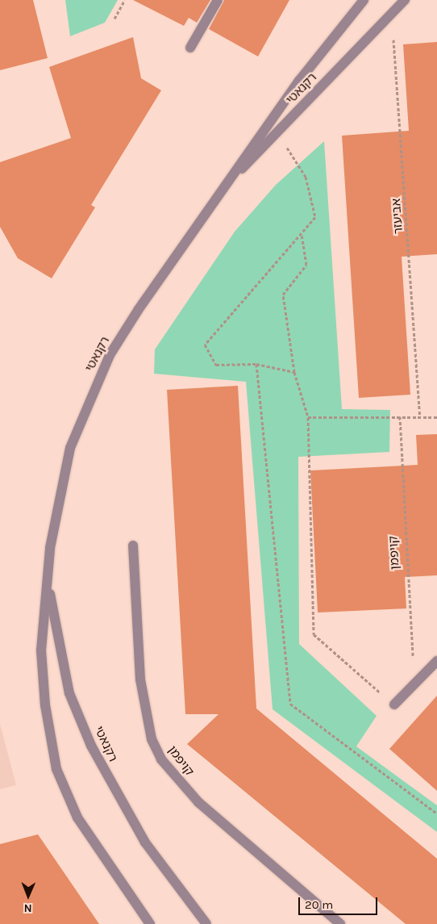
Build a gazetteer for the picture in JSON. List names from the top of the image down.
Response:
{
  "streets": {
    "street": ["רקנאטי", "קויפמן"],
    "path": ["אביעזר"]
  },
  "crossings": [
    ["רקנאטי", "אביעזר"]
  ],
  "scale_bar": "20 m",
  "north": "bottom"
}
